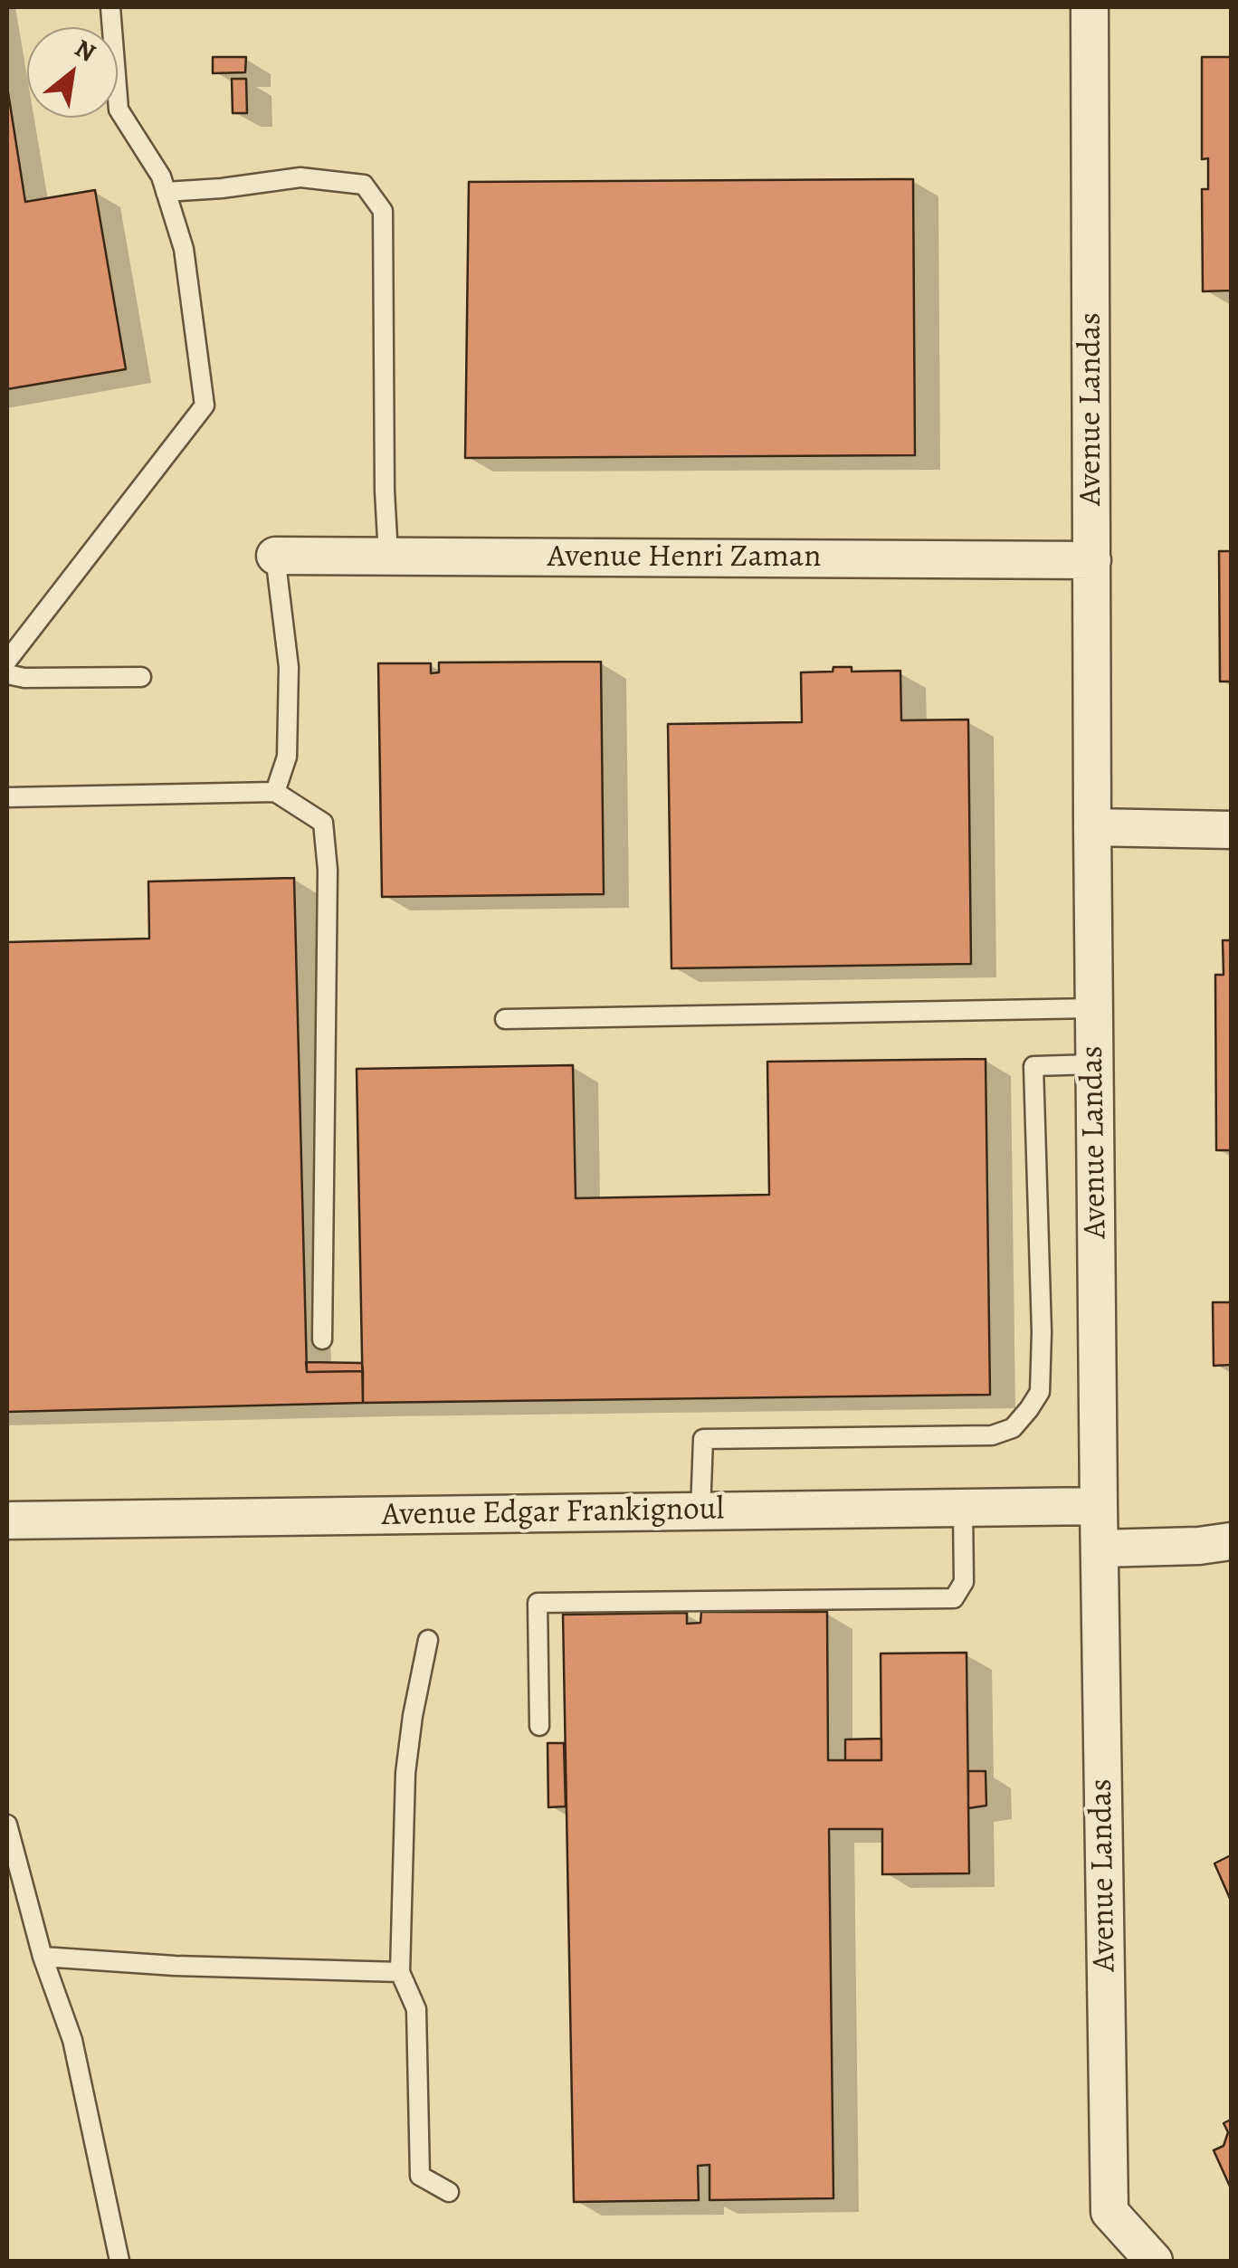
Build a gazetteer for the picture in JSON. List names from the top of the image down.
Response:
{
  "streets": {
    "street": ["Avenue Landas", "Avenue Henri Zaman", "Avenue Edgar Frankignoul"]
  },
  "crossings": [
    ["Avenue Landas", "Avenue Henri Zaman"],
    ["Avenue Landas", "Avenue Edgar Frankignoul"]
  ],
  "north": "top right"
}
